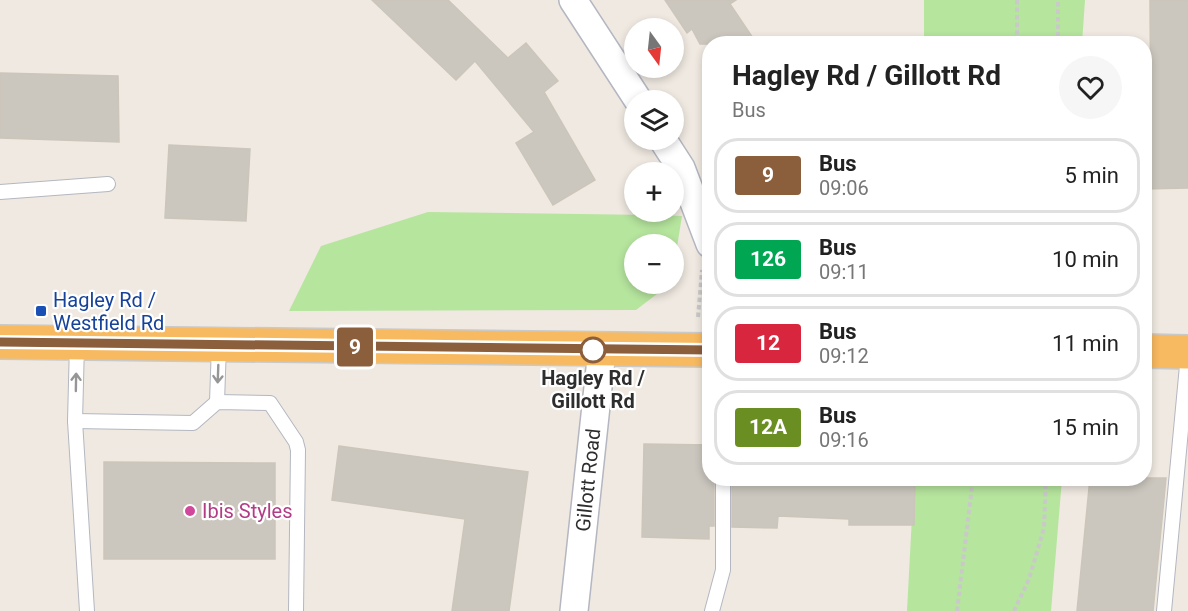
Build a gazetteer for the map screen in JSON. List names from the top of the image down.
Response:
{
  "streets": {
    "street": ["Gillott Road"]
  },
  "places": {
    "transit": ["Hagley Rd / Westfield Rd"],
    "other": ["Hagley Rd / Gillott Rd", "Ibis Styles"]
  },
  "lines": ["bus line 9"],
  "north": "bottom",
  "page": {
    "on_map": "9",
    "map_buttons": ["+", "−"],
    "heading": ["Hagley Rd / Gillott Rd", "Bus"],
    "list": [
      {
        "mark": "9",
        "name": "Bus",
        "note": "09:06",
        "value": "5 min"
      },
      {
        "mark": "126",
        "name": "Bus",
        "note": "09:11",
        "value": "10 min"
      },
      {
        "mark": "12",
        "name": "Bus",
        "note": "09:12",
        "value": "11 min"
      },
      {
        "mark": "12A",
        "name": "Bus",
        "note": "09:16",
        "value": "15 min"
      }
    ]
  }
}
